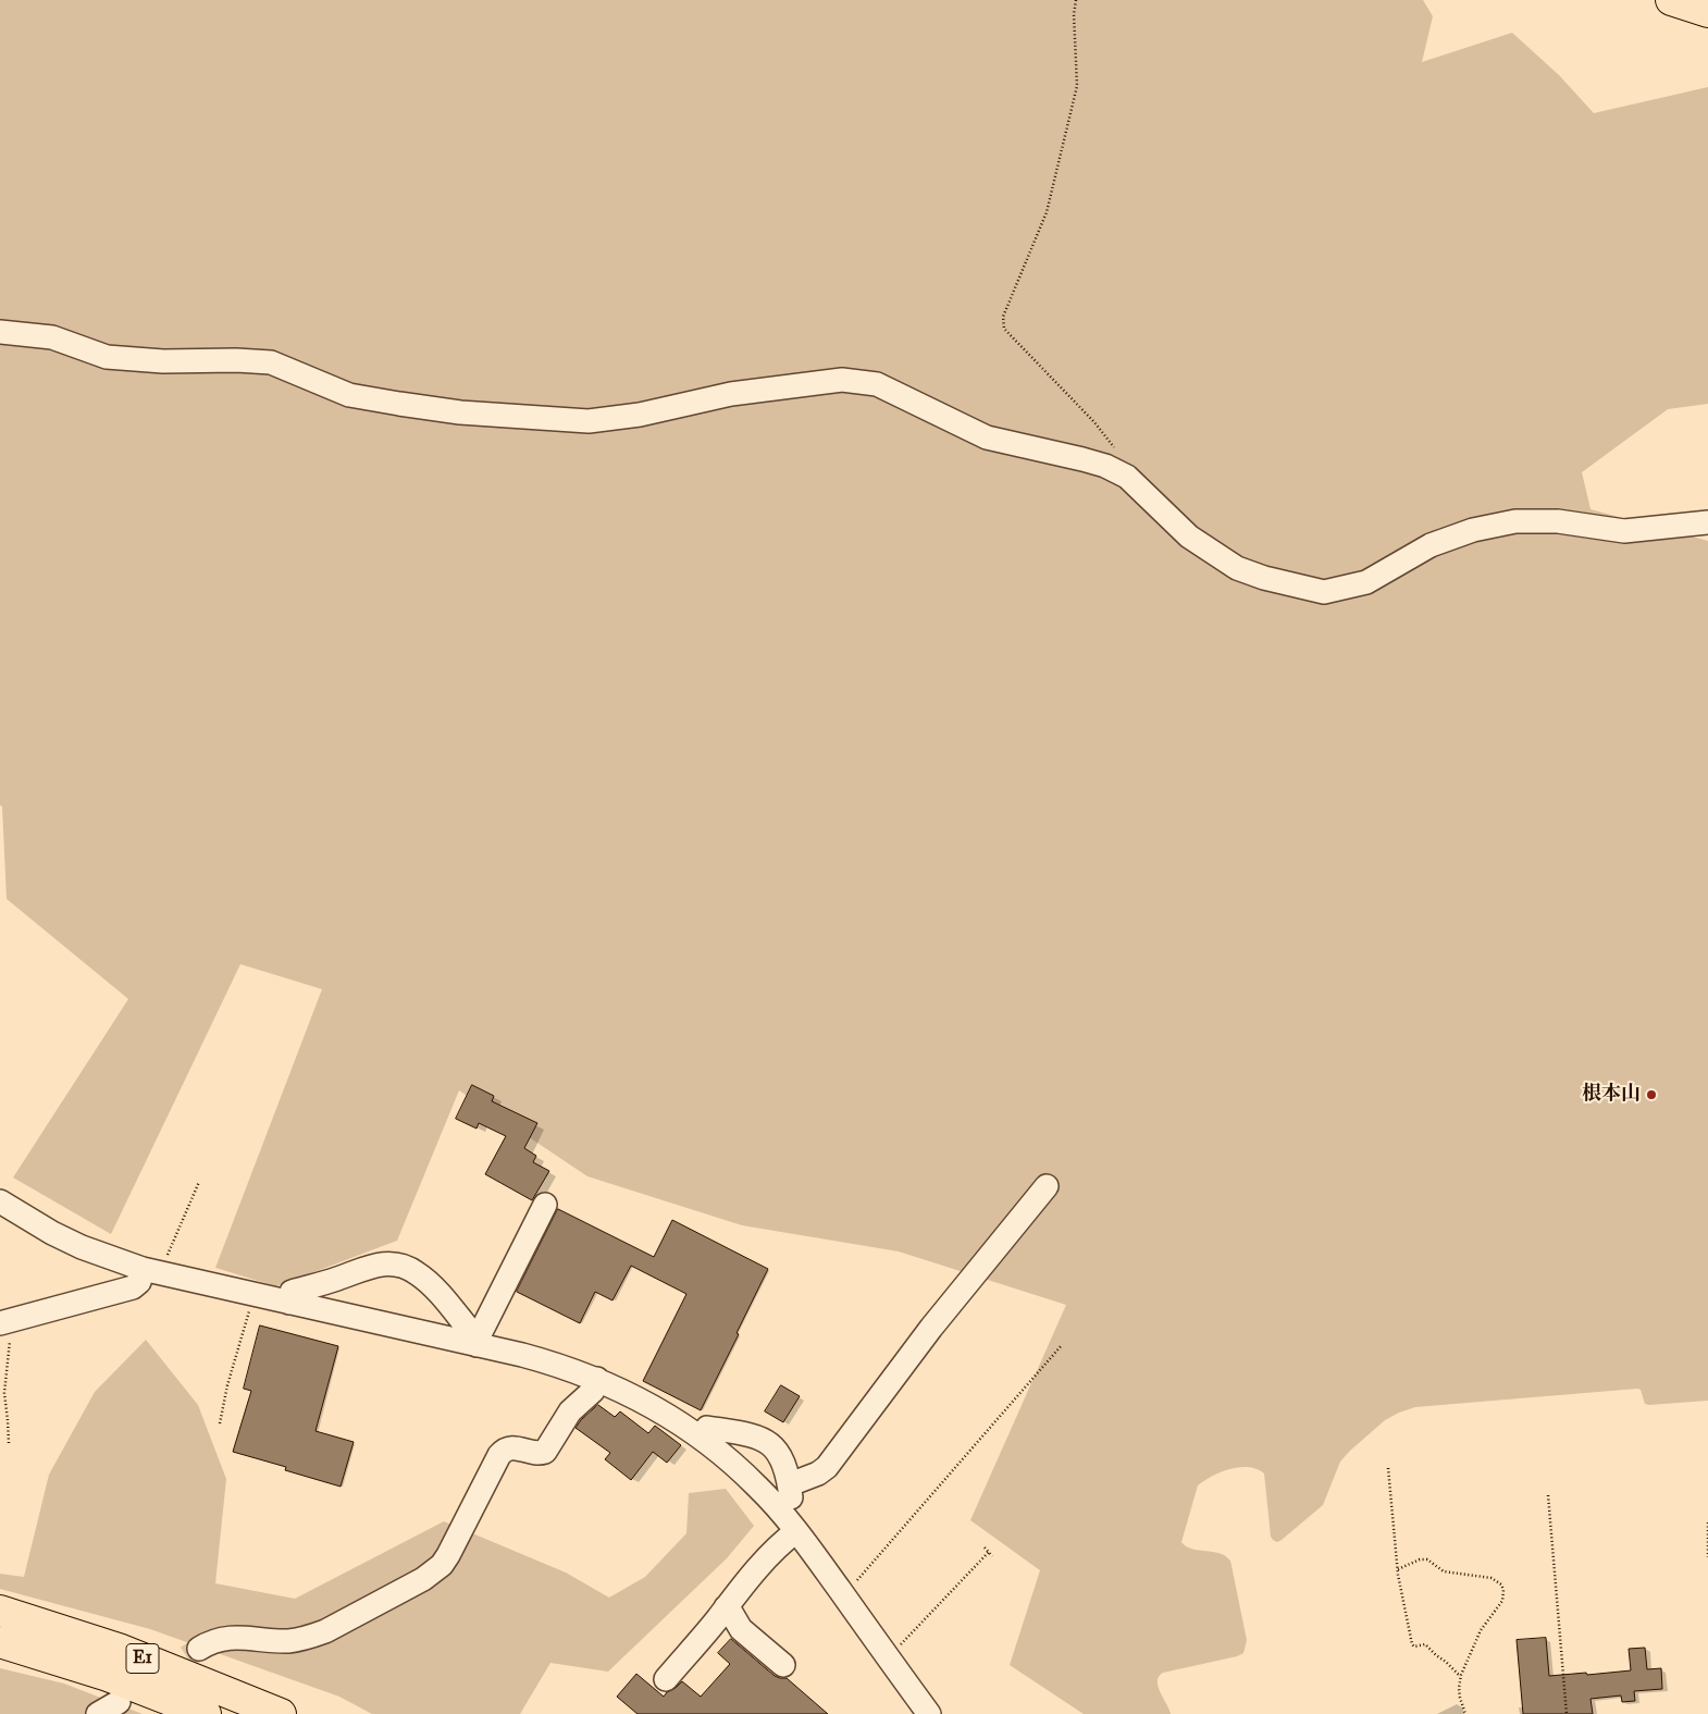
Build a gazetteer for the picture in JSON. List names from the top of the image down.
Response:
{
  "streets": {
    "main road": ["E1"]
  },
  "places": ["根本山"]
}
